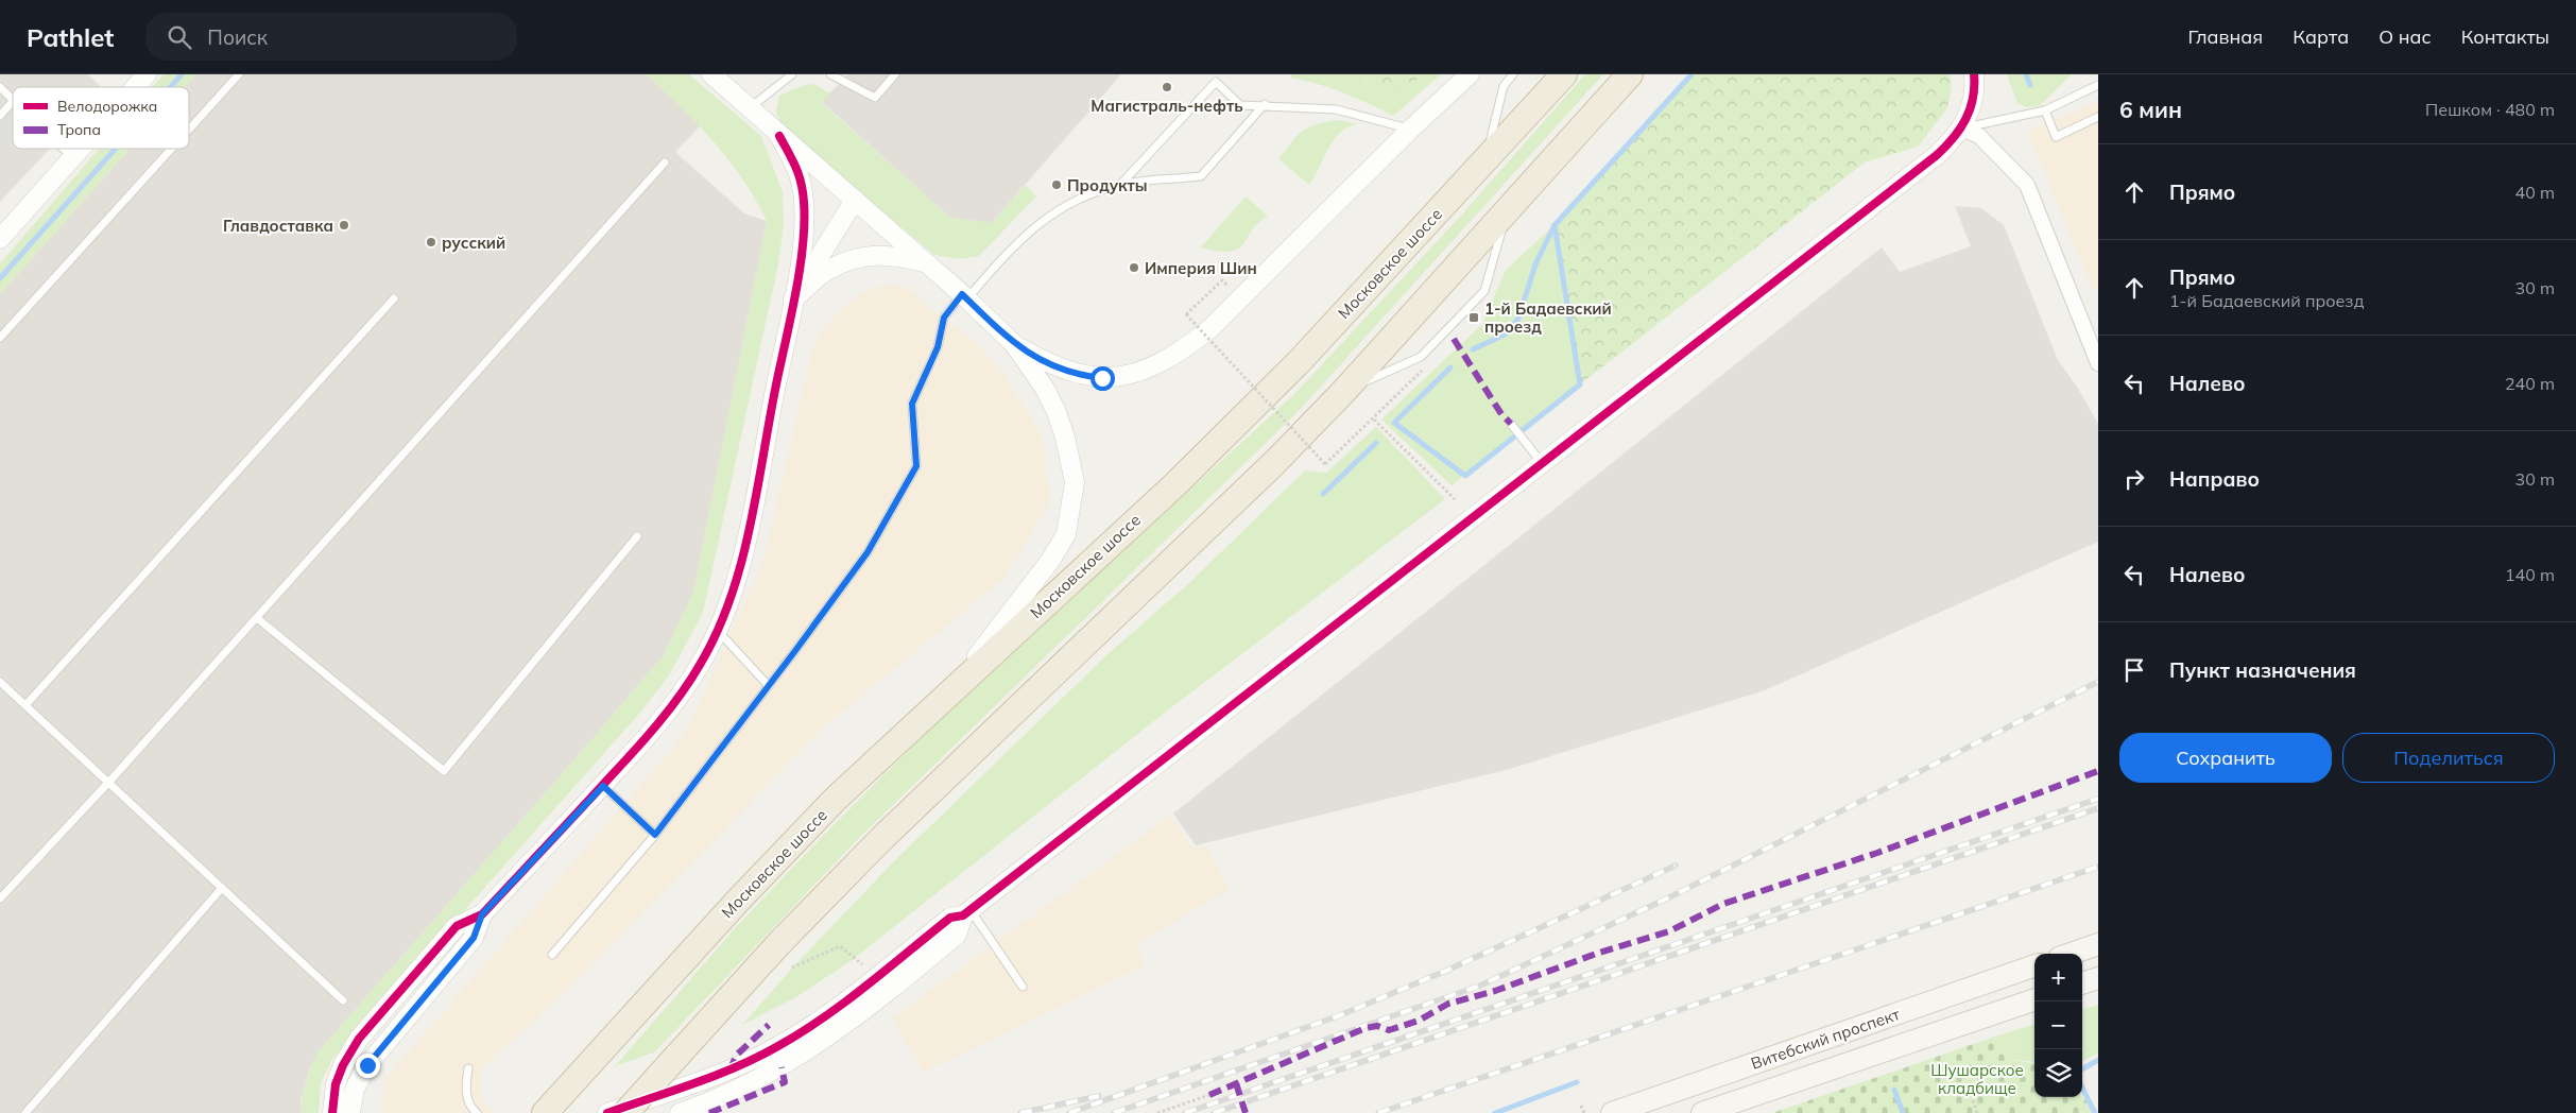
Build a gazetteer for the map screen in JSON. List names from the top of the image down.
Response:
{
  "streets": {
    "highway": ["Московское шоссе"],
    "main road": ["Витебский проспект"]
  },
  "parks": ["Шушарское кладбище"],
  "places": {
    "other": [
      "Магистраль-нефть",
      "Продукты",
      "Главдоставка",
      "русский",
      "Империя Шин"
    ],
    "transit": ["1-й Бадаевский проезд"]
  },
  "legend": ["Велодорожка", "Тропа"],
  "page": {
    "header": "Pathlet",
    "search": "Поиск",
    "nav": [
      "Главная",
      "Карта",
      "О нас",
      "Контакты"
    ],
    "heading": ["6 мин", "Пешком · 480 m"],
    "list": [
      ["Прямо", "40 m"],
      ["Прямо", "1-й Бадаевский проезд", "30 m"],
      ["Налево", "240 m"],
      ["Направо", "30 m"],
      ["Налево", "140 m"],
      "Пункт назначения"
    ],
    "buttons": ["Сохранить", "Поделиться"],
    "map_buttons": ["+", "−"]
  }
}
